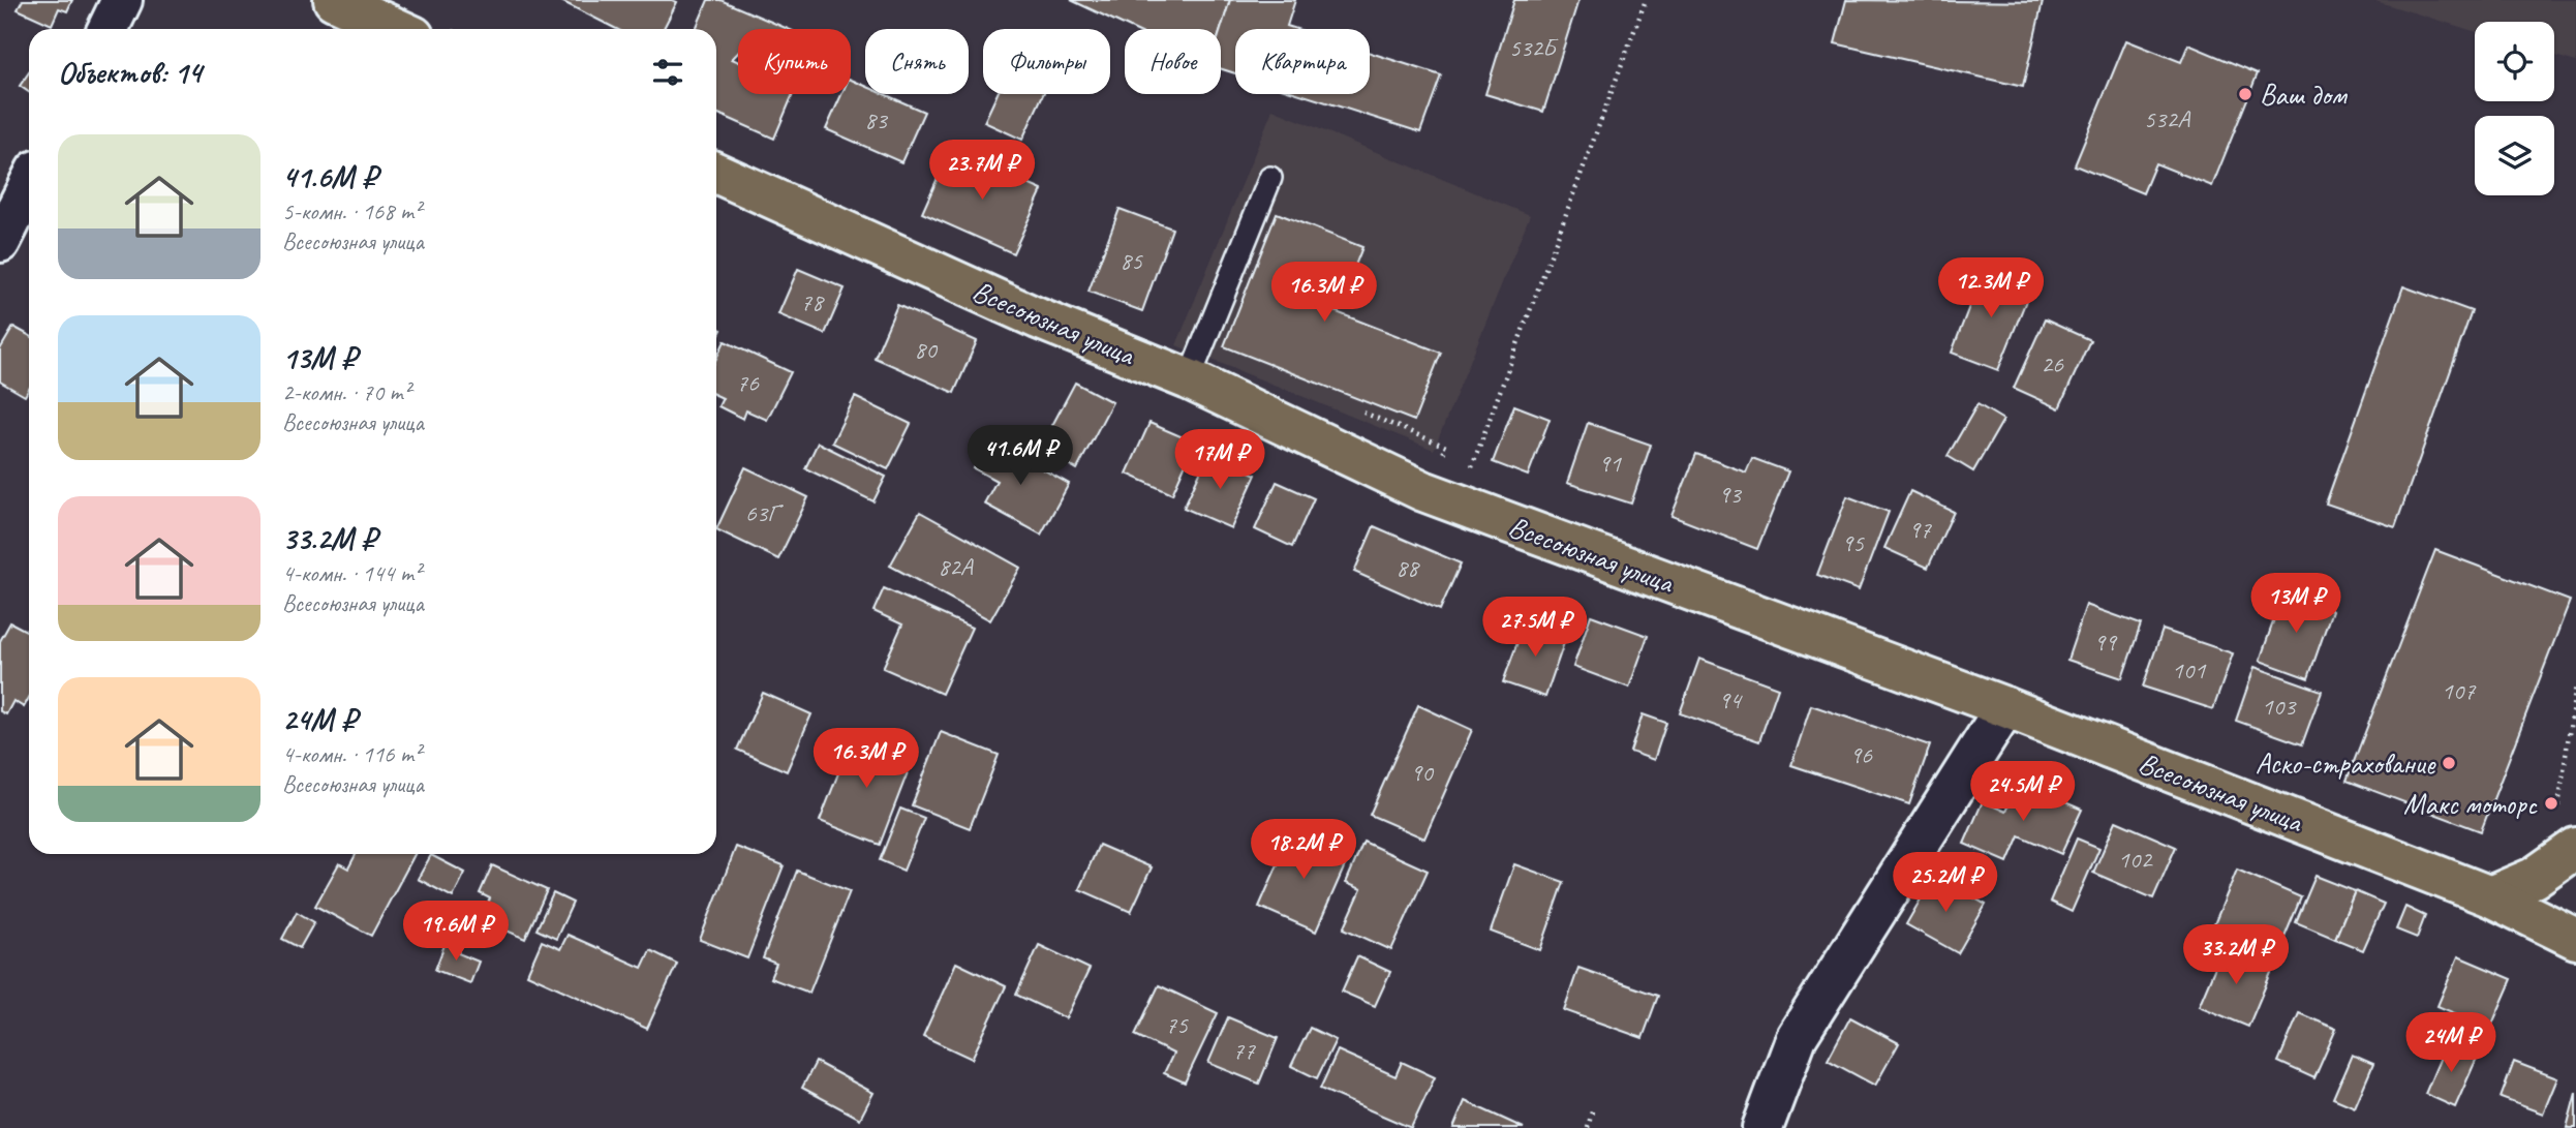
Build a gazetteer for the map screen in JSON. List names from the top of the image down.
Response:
{
  "streets": {
    "main road": ["Всесоюзная улица"]
  },
  "places": ["Ваш дом", "Аско-страхование", "Макс моторс"],
  "house_numbers": [
    "532Б",
    "532А",
    "83",
    "85",
    "78",
    "80",
    "26",
    "76",
    "91",
    "93",
    "63Г",
    "97",
    "95",
    "82А",
    "88",
    "99",
    "101",
    "107",
    "94",
    "103",
    "96",
    "90",
    "102",
    "75",
    "77"
  ],
  "page": {
    "chip": [
      "Купить",
      "Снять",
      "Фильтры",
      "Новое",
      "Квартира"
    ],
    "heading": "Объектов: 14",
    "list": [
      {
        "name": "41.6M ₽",
        "note": "5-комн. · 168 m² · Всесоюзная улица"
      },
      {
        "name": "13M ₽",
        "note": "2-комн. · 70 m² · Всесоюзная улица"
      },
      {
        "name": "33.2M ₽",
        "note": "4-комн. · 144 m² · Всесоюзная улица"
      },
      {
        "name": "24M ₽",
        "note": "4-комн. · 116 m² · Всесоюзная улица"
      }
    ],
    "price": [
      "23.7M ₽",
      "12.3M ₽",
      "16.3M ₽",
      "41.6M ₽",
      "17M ₽",
      "13M ₽",
      "27.5M ₽",
      "16.3M ₽",
      "24.5M ₽",
      "18.2M ₽",
      "25.2M ₽",
      "19.6M ₽",
      "33.2M ₽",
      "24M ₽"
    ]
  }
}
